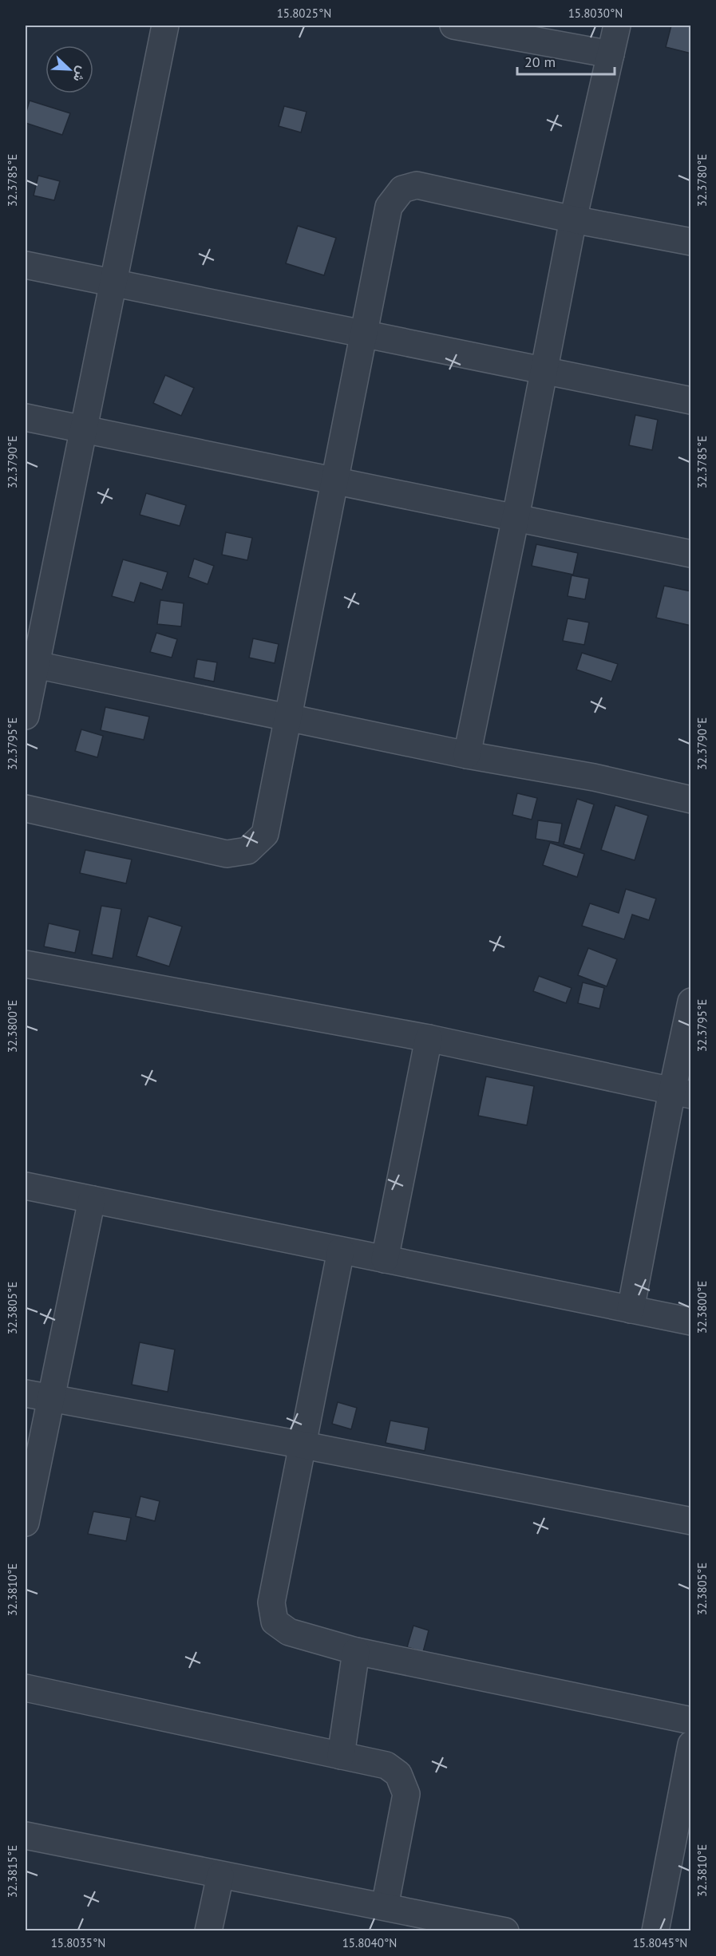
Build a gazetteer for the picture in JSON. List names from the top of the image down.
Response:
{
  "scale_bar": "20 m",
  "north": "bottom right",
  "coordinates": [
    "15.8025°N",
    "15.8030°N",
    "32.3780°E",
    "32.3785°E",
    "32.3790°E",
    "32.3795°E",
    "32.3800°E",
    "32.3805°E",
    "32.3810°E",
    "32.3815°E",
    "15.8035°N",
    "15.8040°N",
    "15.8045°N"
  ]
}
